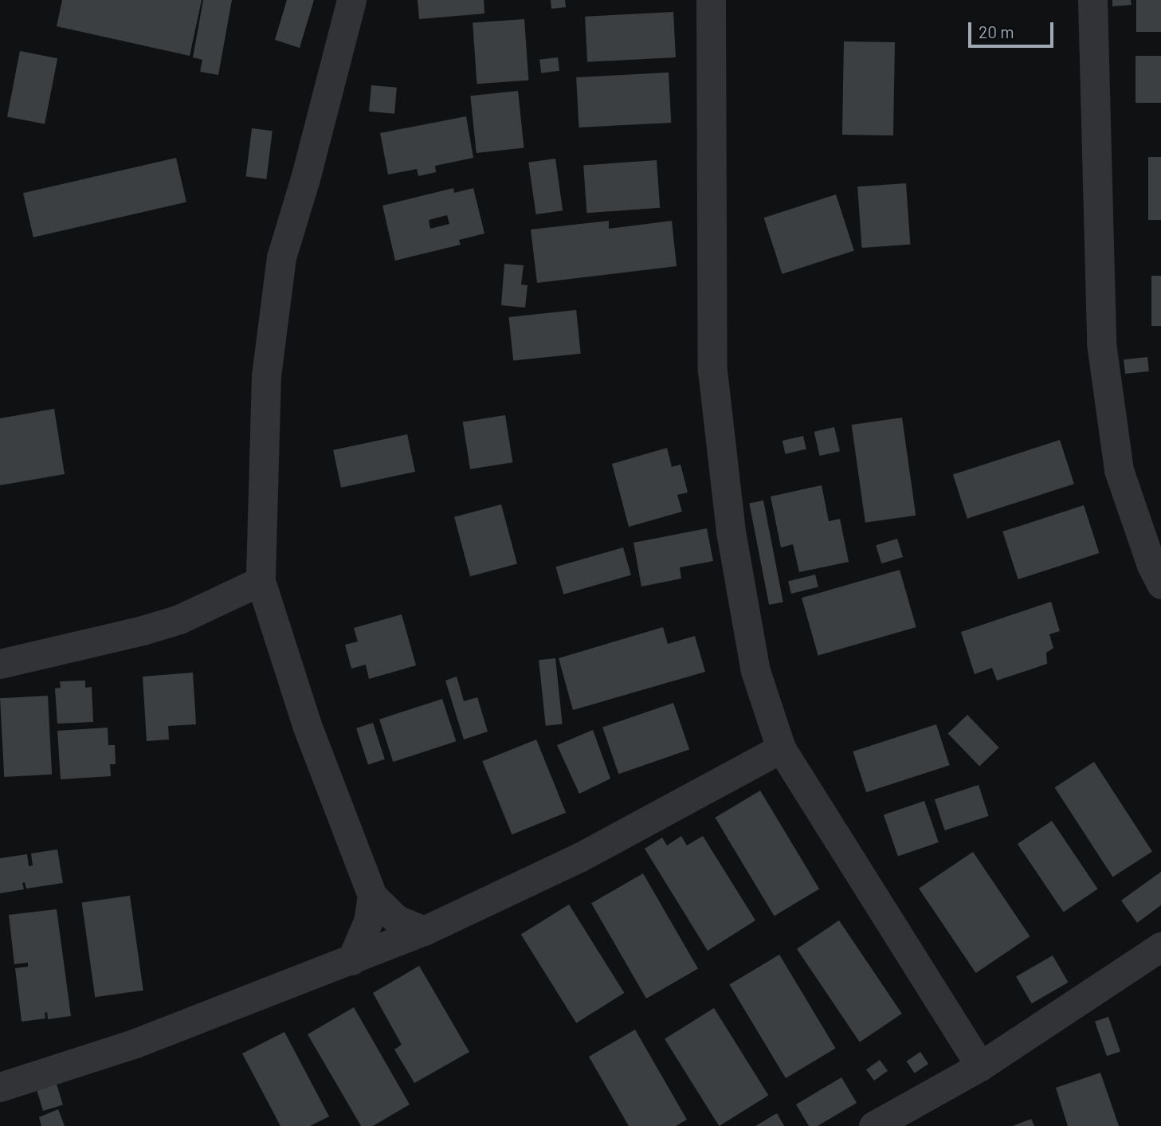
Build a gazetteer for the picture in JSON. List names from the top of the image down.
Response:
{
  "scale_bar": "20 m"
}
